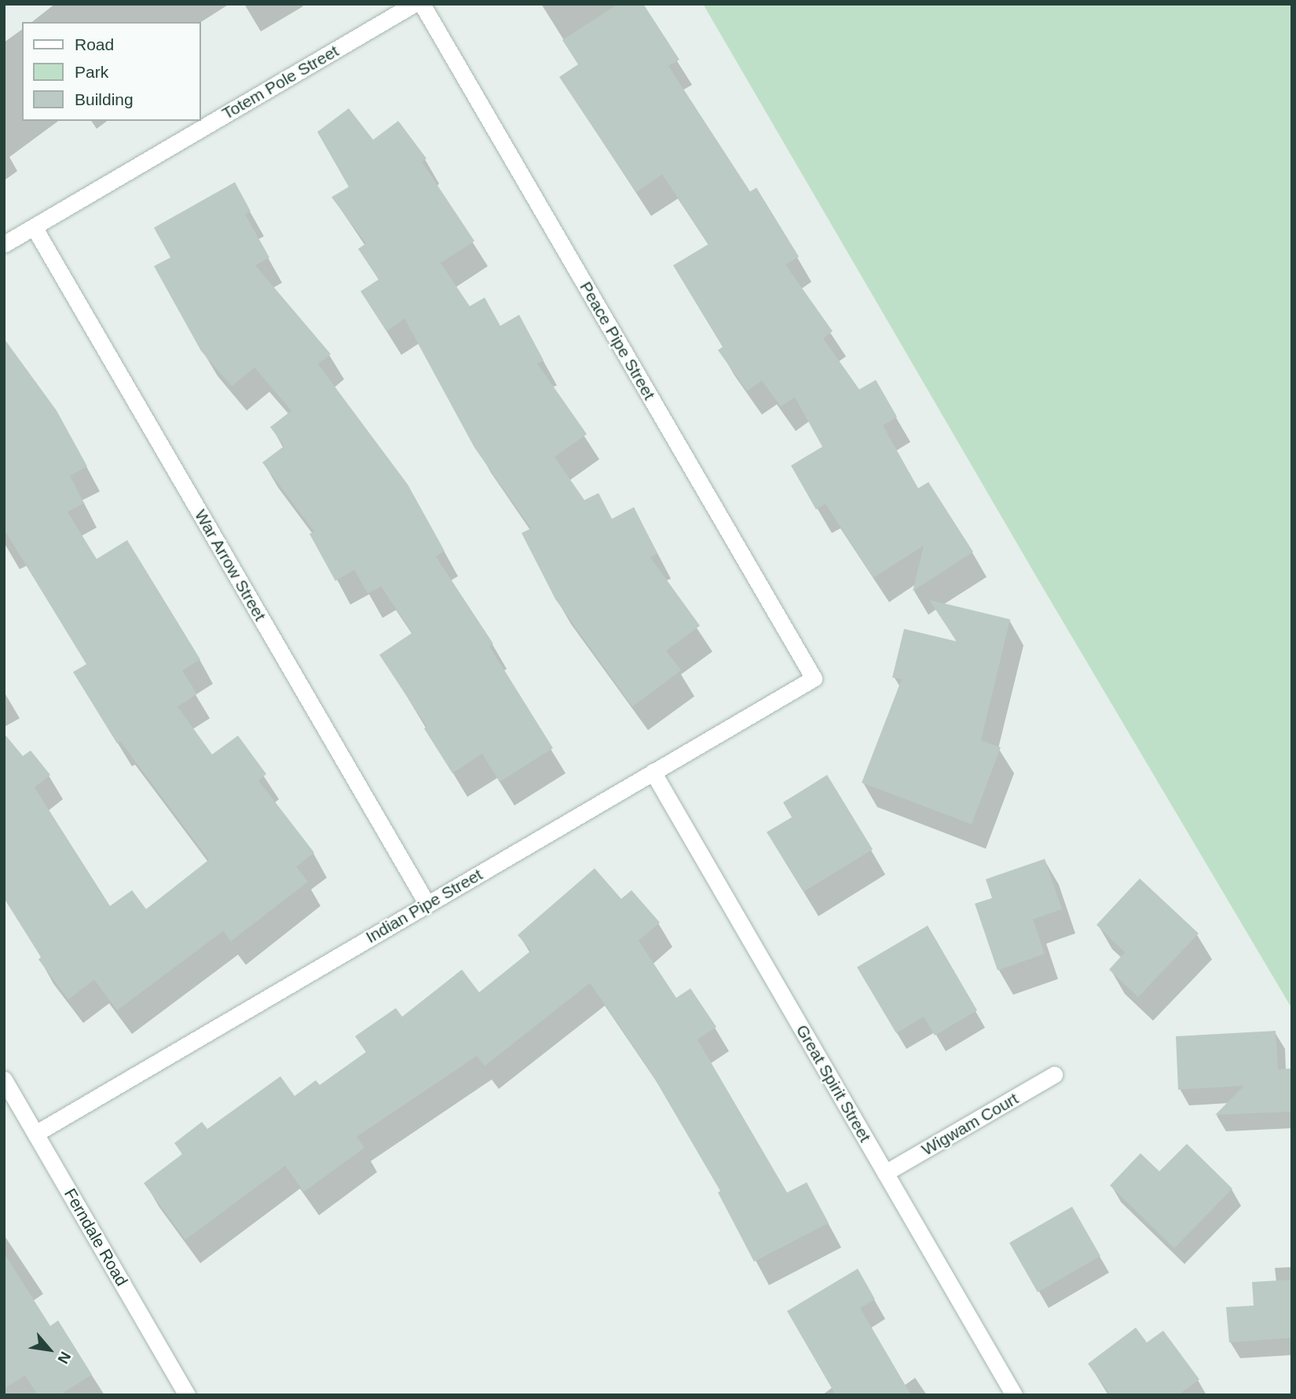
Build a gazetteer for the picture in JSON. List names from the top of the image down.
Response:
{
  "streets": {
    "street": [
      "Totem Pole Street",
      "Peace Pipe Street",
      "War Arrow Street",
      "Indian Pipe Street",
      "Great Spirit Street",
      "Wigwam Court",
      "Ferndale Road"
    ]
  },
  "crossings": [
    ["Totem Pole Street", "War Arrow Street"],
    ["Peace Pipe Street", "Indian Pipe Street"],
    ["War Arrow Street", "Indian Pipe Street"],
    ["Indian Pipe Street", "Great Spirit Street"],
    ["Indian Pipe Street", "Ferndale Road"],
    ["Great Spirit Street", "Wigwam Court"]
  ],
  "legend": ["Road", "Park", "Building"],
  "north": "bottom right"
}
